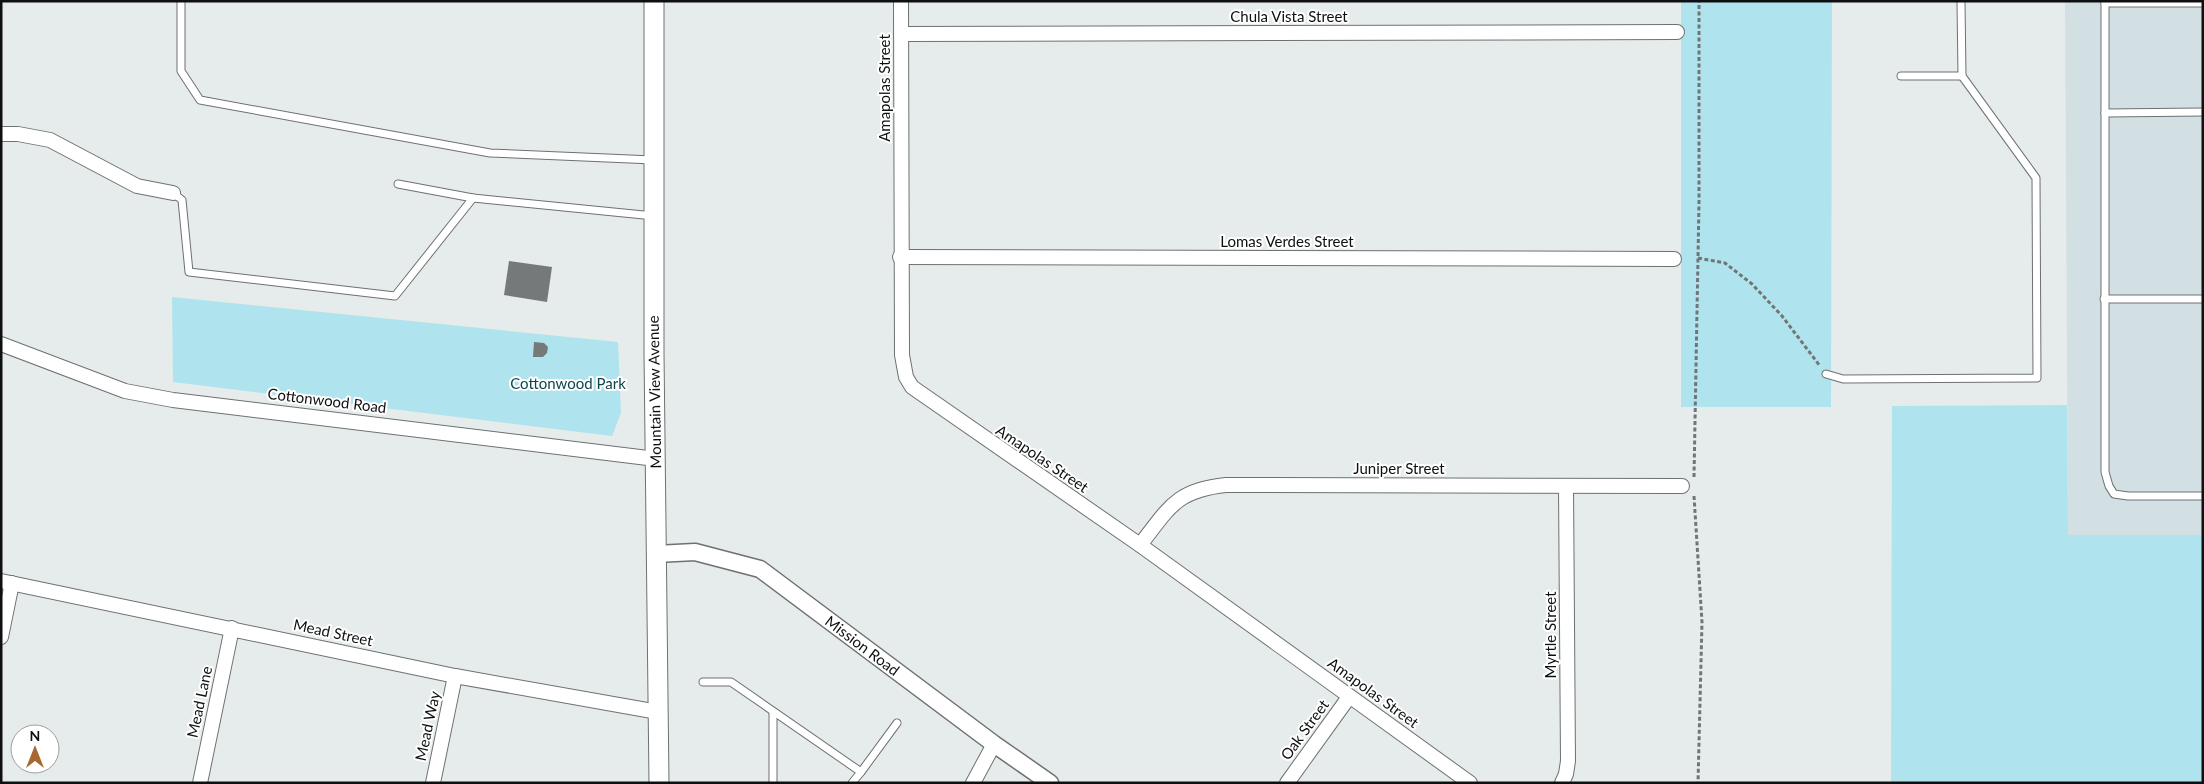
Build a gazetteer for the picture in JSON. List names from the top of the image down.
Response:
{
  "streets": {
    "main road": ["Mountain View Avenue"],
    "street": [
      "Chula Vista Street",
      "Amapolas Street",
      "Lomas Verdes Street",
      "Cottonwood Road",
      "Juniper Street",
      "Mead Street",
      "Myrtle Street",
      "Mission Road",
      "Mead Lane",
      "Mead Way",
      "Oak Street"
    ]
  },
  "crossings": [
    ["Chula Vista Street", "Amapolas Street"],
    ["Amapolas Street", "Lomas Verdes Street"],
    ["Amapolas Street", "Juniper Street"],
    ["Amapolas Street", "Oak Street"],
    ["Mountain View Avenue", "Cottonwood Road"],
    ["Mountain View Avenue", "Mead Street"],
    ["Mountain View Avenue", "Mission Road"],
    ["Juniper Street", "Myrtle Street"],
    ["Mead Street", "Mead Lane"],
    ["Mead Street", "Mead Way"]
  ],
  "parks": ["Cottonwood Park"],
  "north": "top"
}
